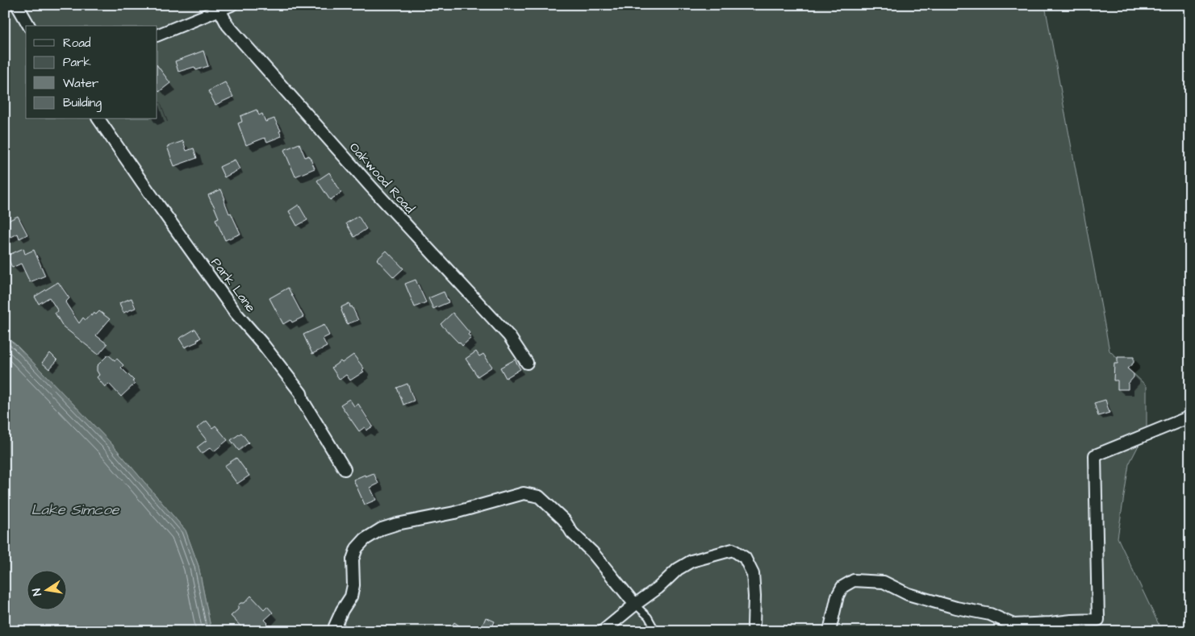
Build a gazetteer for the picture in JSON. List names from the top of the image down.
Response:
{
  "streets": {
    "street": ["Oakwood Road", "Park Lane"]
  },
  "water": ["Lake Simcoe"],
  "legend": [
    "Road",
    "Park",
    "Water",
    "Building"
  ],
  "north": "left"
}
